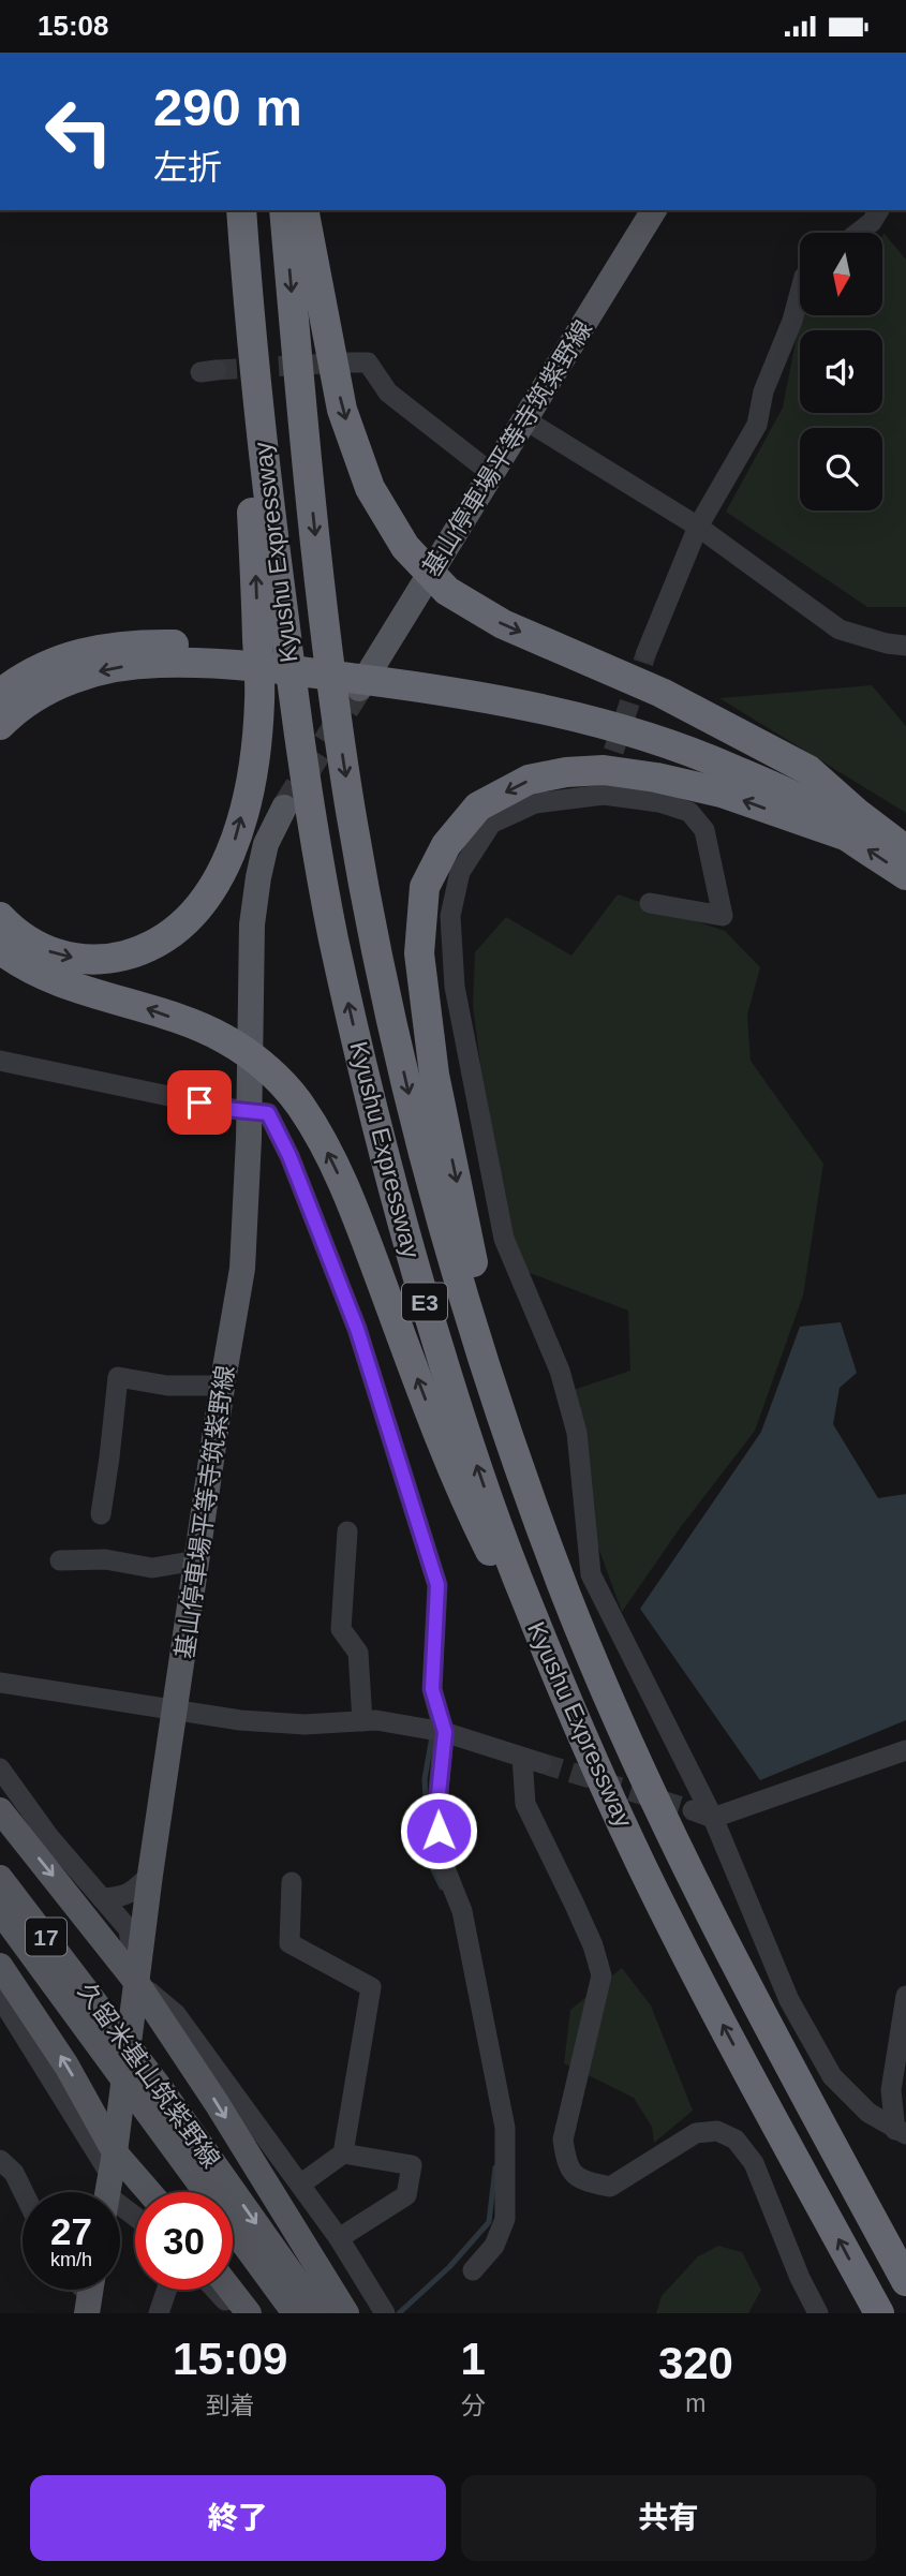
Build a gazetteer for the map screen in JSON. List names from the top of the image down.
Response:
{
  "streets": {
    "highway": ["Kyushu Expressway", "E3"],
    "main road": ["基山停車場平等寺筑紫野線", "17", "久留米基山筑紫野線"]
  },
  "north": "bottom",
  "page": {
    "status": "15:08",
    "turn": ["290 m", "左折"],
    "speed": "27 km/h",
    "limit": "30",
    "eta": [
      "15:09",
      "到着",
      "1",
      "分",
      "320",
      "m"
    ],
    "buttons": ["終了", "共有"]
  }
}
